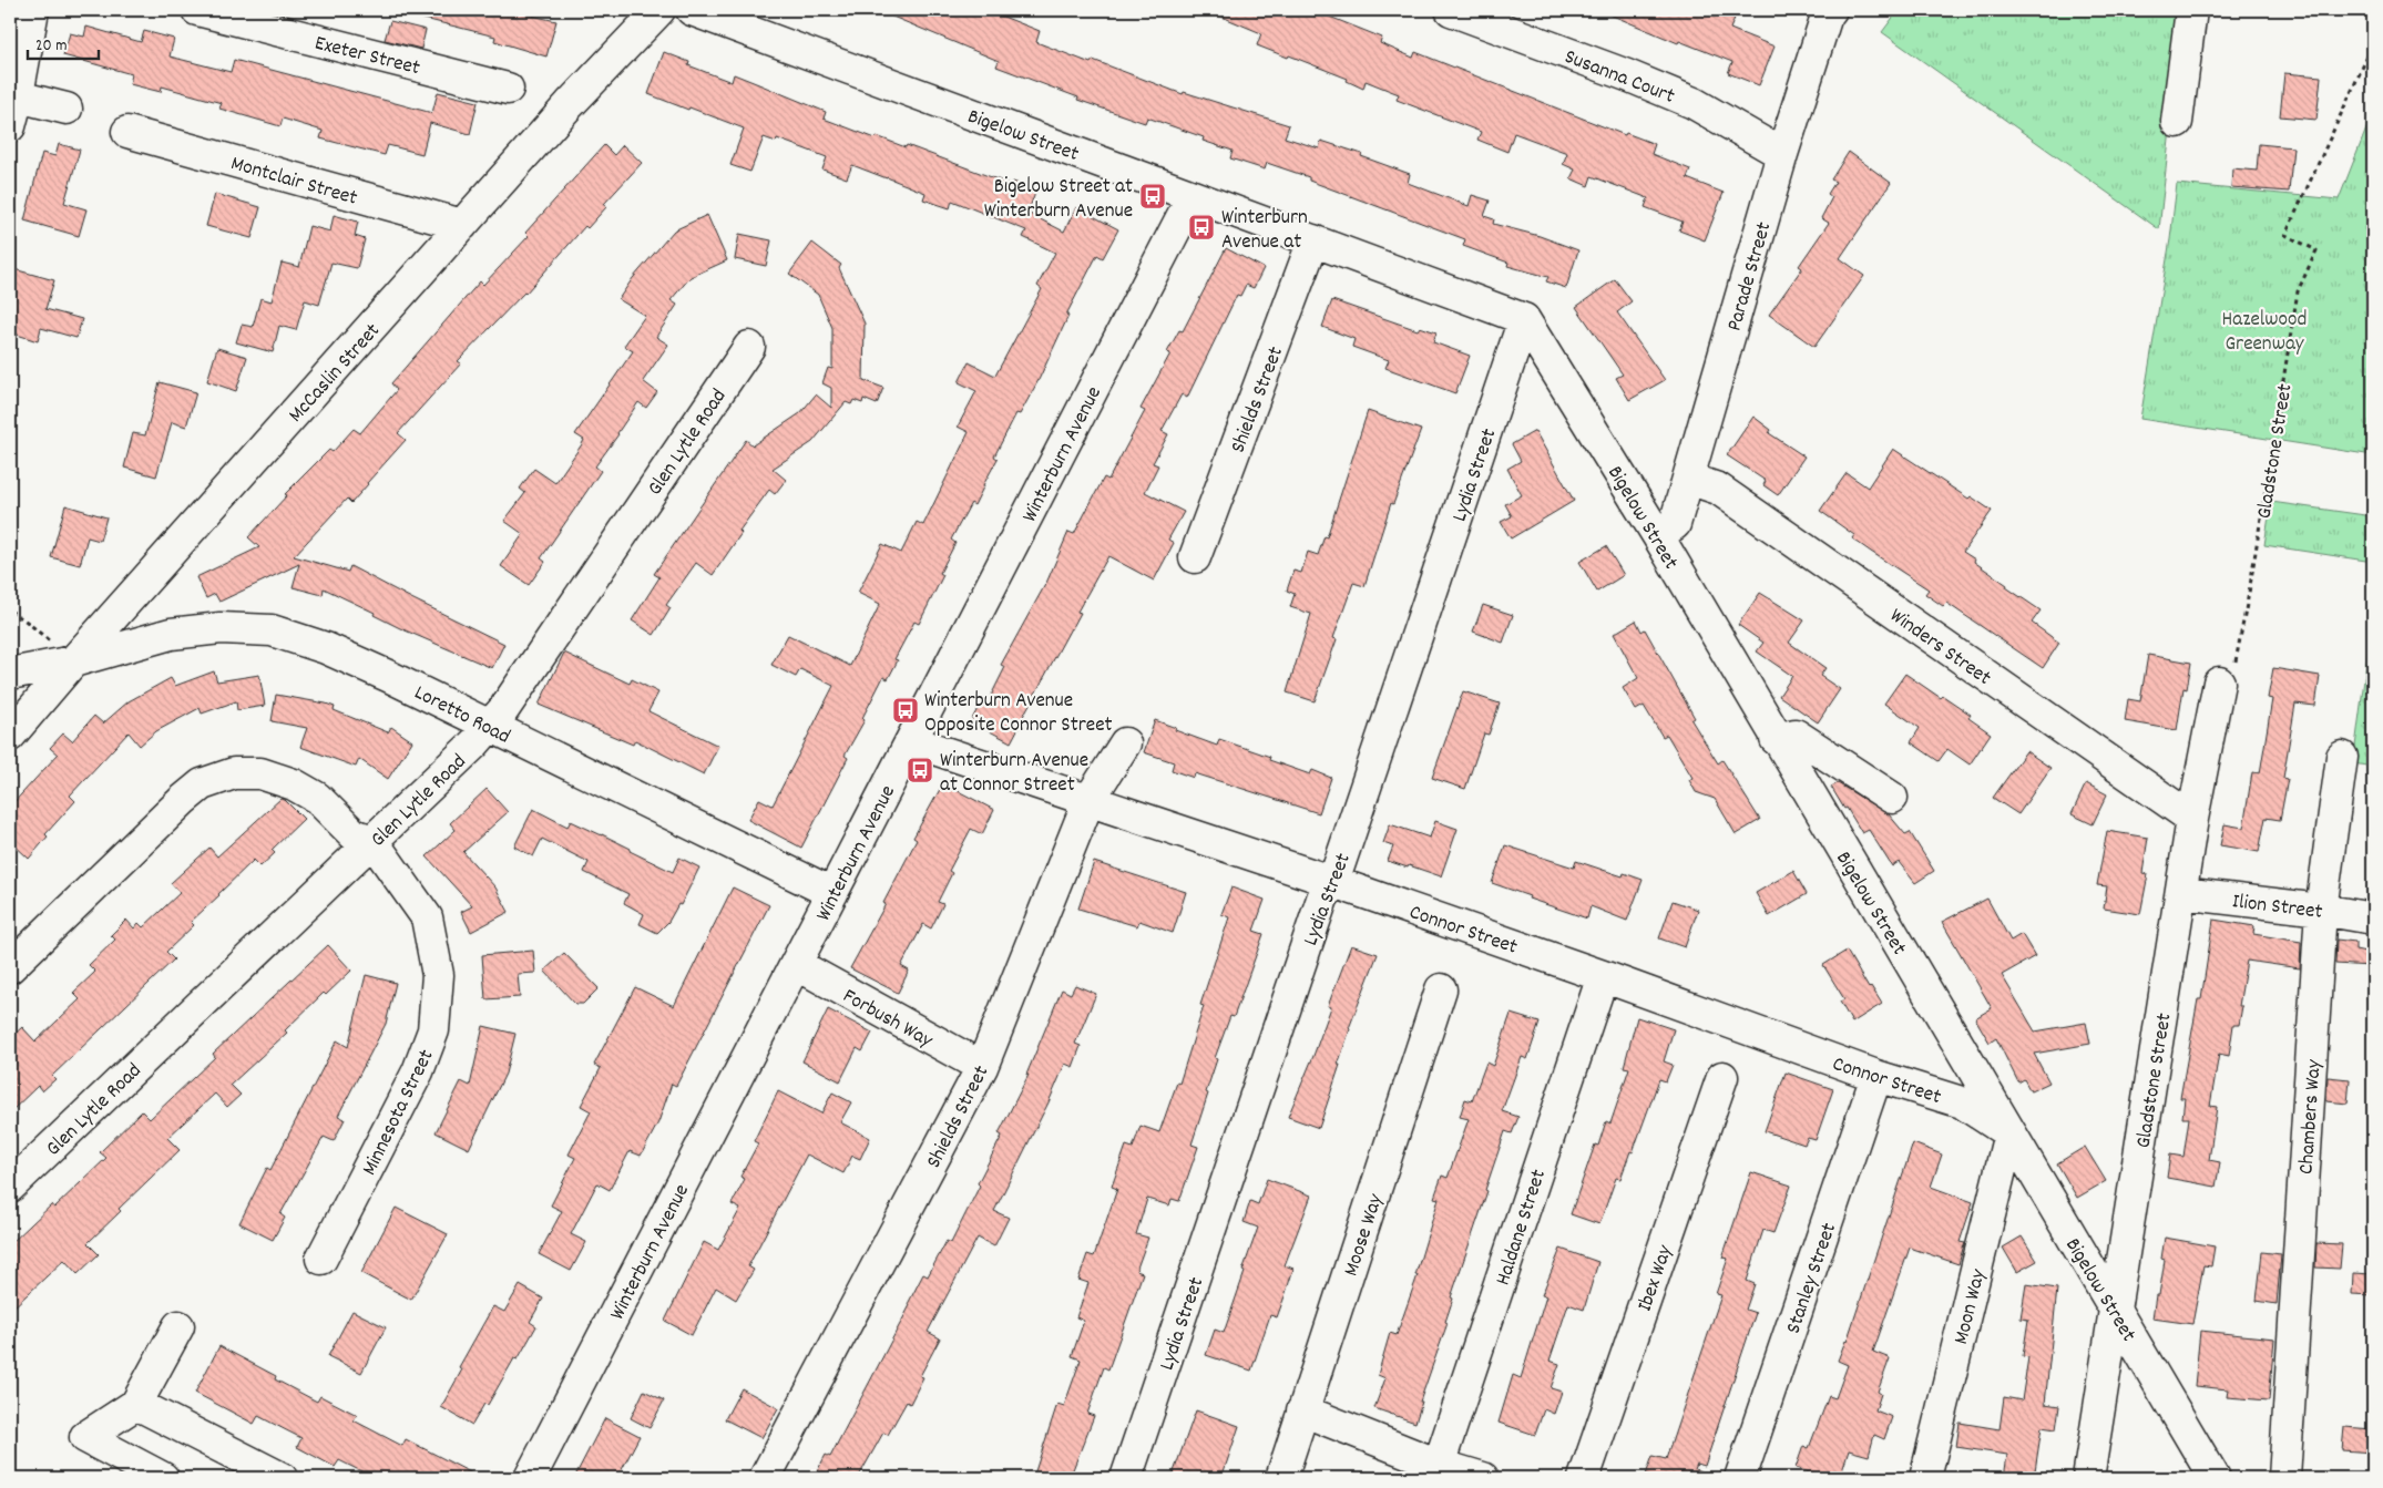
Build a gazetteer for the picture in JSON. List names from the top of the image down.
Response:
{
  "streets": {
    "street": [
      "Exeter Street",
      "Susanna Court",
      "Bigelow Street",
      "Montclair Street",
      "Parade Street",
      "McCaslin Street",
      "Shields Street",
      "Glen Lytle Road",
      "Gladstone Street",
      "Winterburn Avenue",
      "Lydia Street",
      "Winders Street",
      "Loretto Road",
      "Ilion Street",
      "Connor Street",
      "Forbush Way",
      "Minnesota Street",
      "Chambers Way",
      "Haldane Street",
      "Moose Way",
      "Ibex Way",
      "Stanley Street",
      "Moon Way"
    ]
  },
  "crossings": [
    ["Susanna Court", "Parade Street"],
    ["Bigelow Street", "Parade Street"],
    ["Bigelow Street", "Shields Street"],
    ["Bigelow Street", "Gladstone Street"],
    ["Bigelow Street", "Winterburn Avenue"],
    ["Bigelow Street", "Lydia Street"],
    ["Bigelow Street", "Connor Street"],
    ["Bigelow Street", "Moon Way"],
    ["Montclair Street", "McCaslin Street"],
    ["Parade Street", "Winders Street"],
    ["McCaslin Street", "Loretto Road"],
    ["Shields Street", "Connor Street"],
    ["Shields Street", "Forbush Way"],
    ["Glen Lytle Road", "Loretto Road"],
    ["Glen Lytle Road", "Minnesota Street"],
    ["Gladstone Street", "Winders Street"],
    ["Gladstone Street", "Ilion Street"],
    ["Winterburn Avenue", "Loretto Road"],
    ["Winterburn Avenue", "Connor Street"],
    ["Winterburn Avenue", "Forbush Way"],
    ["Lydia Street", "Connor Street"],
    ["Ilion Street", "Chambers Way"],
    ["Connor Street", "Haldane Street"],
    ["Connor Street", "Stanley Street"],
    ["Connor Street", "Moon Way"]
  ],
  "parks": ["Hazelwood Greenway"],
  "places": {
    "bus stop": [
      "Bigelow Street at Winterburn Avenue",
      "Winterburn Avenue at",
      "Winterburn Avenue Opposite Connor Street",
      "Winterburn Avenue at Connor Street"
    ]
  },
  "scale_bar": "20 m"
}
